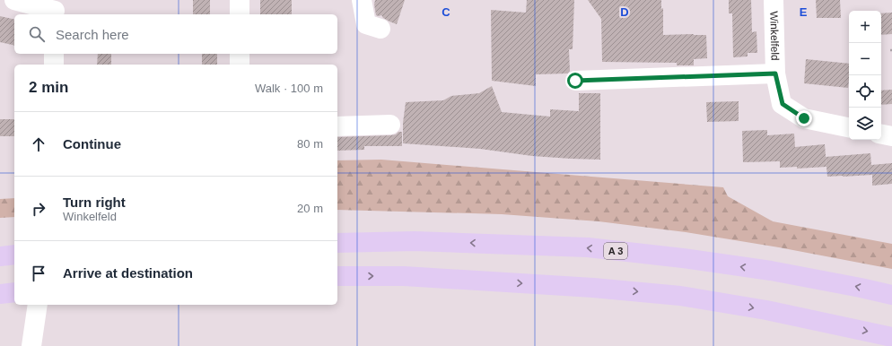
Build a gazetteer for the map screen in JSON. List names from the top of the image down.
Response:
{
  "streets": {
    "highway": ["A 3"],
    "street": ["Winkelfeld"]
  },
  "page": {
    "map_buttons": ["+", "−"],
    "search": "Search here",
    "heading": ["2 min", "Walk · 100 m"],
    "list": [
      ["Continue", "80 m"],
      ["Turn right", "Winkelfeld", "20 m"],
      "Arrive at destination"
    ]
  },
  "grid": {
    "columns": ["C", "D", "E"]
  }
}
